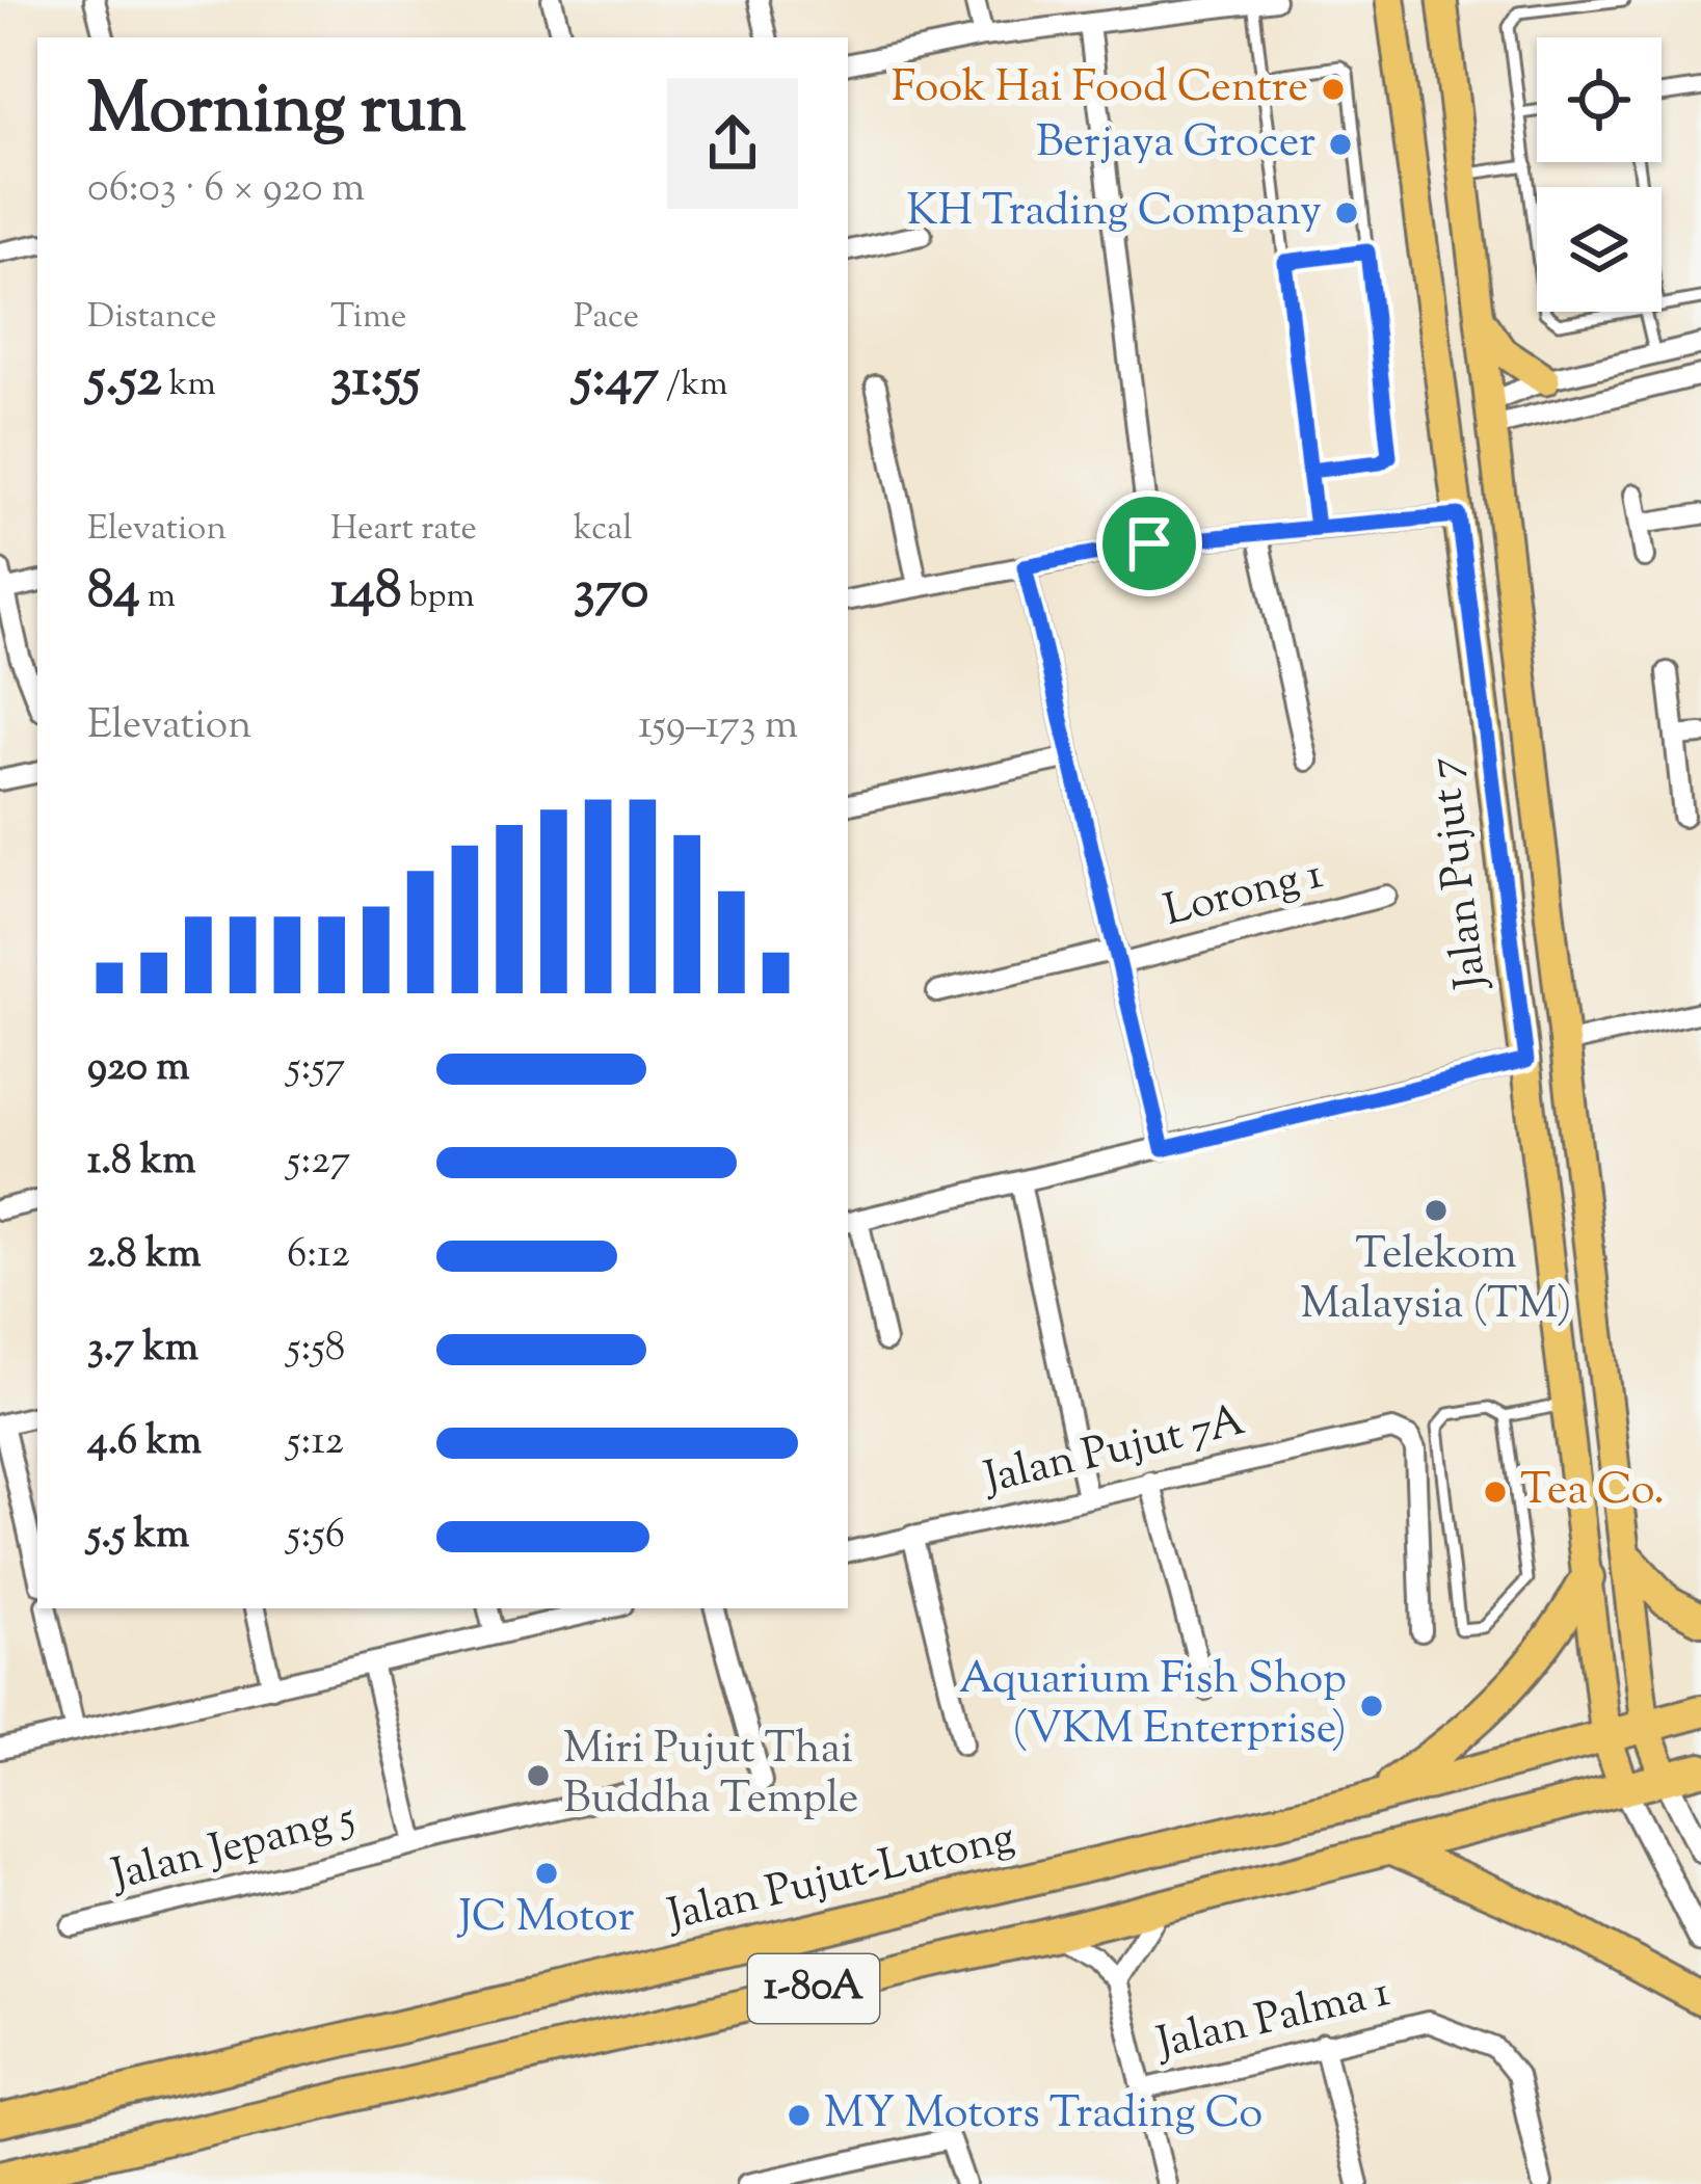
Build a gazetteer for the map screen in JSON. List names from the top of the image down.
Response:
{
  "streets": {
    "highway": ["Jalan Pujut-Lutong", "1-80A"],
    "main road": ["Jalan Pujut 7"],
    "street": [
      "Lorong 1",
      "Jalan Pujut 7A",
      "Jalan Jepang 5",
      "Jalan Palma 1"
    ]
  },
  "crossings": [
    ["Jalan Pujut 7", "Jalan Pujut-Lutong"],
    ["Jalan Pujut 7", "1-80A"]
  ],
  "places": [
    "Fook Hai Food Centre",
    "Berjaya Grocer",
    "KH Trading Company",
    "Telekom Malaysia (TM)",
    "Tea Co.",
    "Aquarium Fish Shop (VKM Enterprise)",
    "Miri Pujut Thai Buddha Temple",
    "JC Motor",
    "MY Motors Trading Co"
  ],
  "page": {
    "heading": ["Morning run", "06:03 · 6 × 920 m"],
    "stats": [
      ["Distance", "5.52 km"],
      ["Time", "31:55"],
      ["Pace", "5:47 /km"],
      ["Elevation", "84 m"],
      ["Heart rate", "148 bpm"],
      ["kcal", "370"]
    ],
    "chart": ["Elevation", "159–173 m"],
    "list": [
      {
        "name": "920 m",
        "note": "5:57"
      },
      {
        "name": "1.8 km",
        "note": "5:27"
      },
      {
        "name": "2.8 km",
        "note": "6:12"
      },
      {
        "name": "3.7 km",
        "note": "5:58"
      },
      {
        "name": "4.6 km",
        "note": "5:12"
      },
      {
        "name": "5.5 km",
        "note": "5:56"
      }
    ]
  }
}
